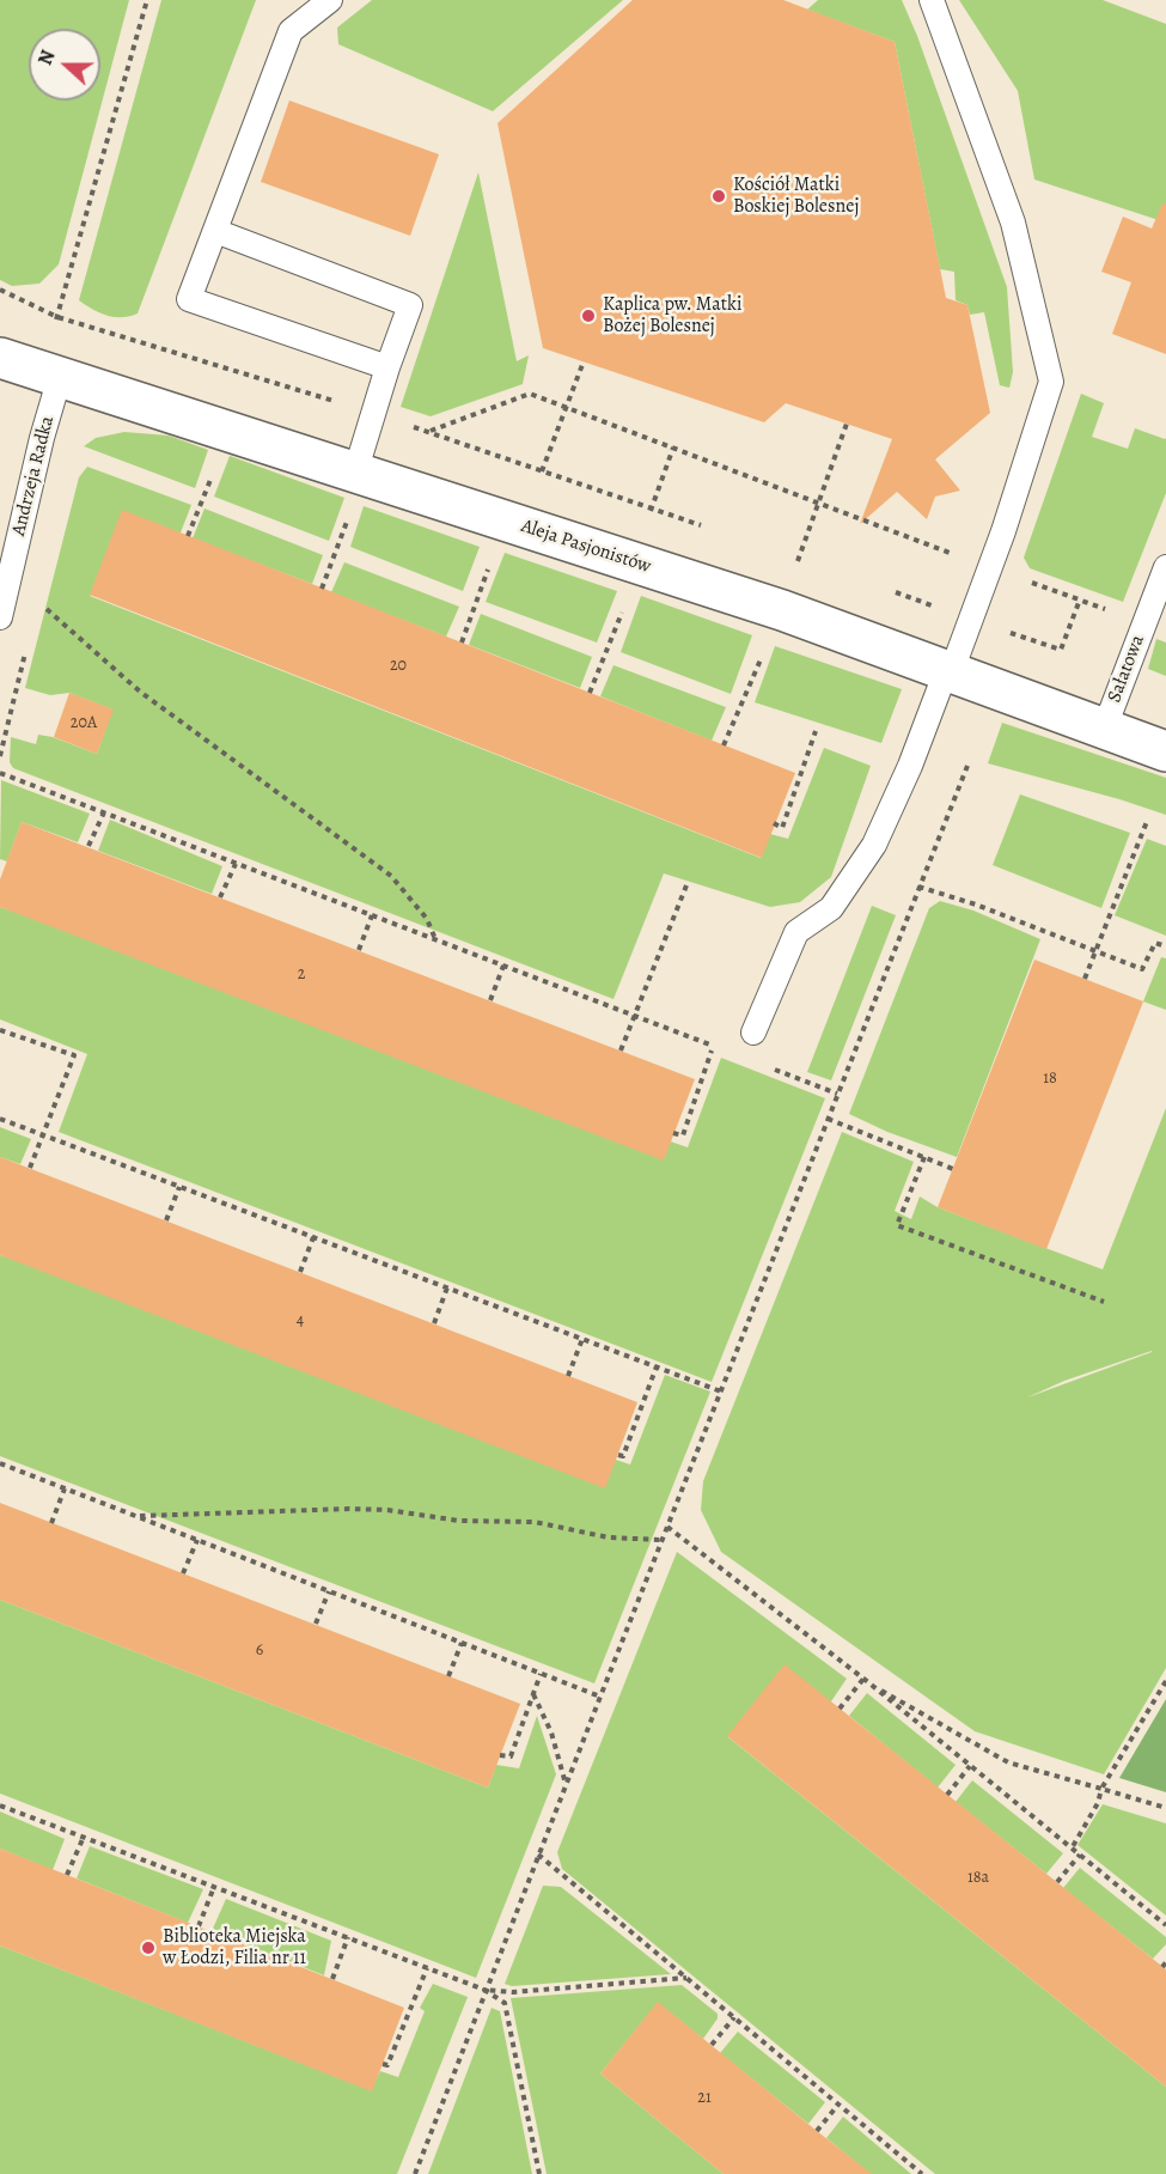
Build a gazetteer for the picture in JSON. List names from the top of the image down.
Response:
{
  "streets": {
    "street": ["Aleja Pasjonistów"],
    "lane": ["Andrzeja Radka", "Sałatowa"]
  },
  "crossings": [
    ["Andrzeja Radka", "Aleja Pasjonistów"],
    ["Aleja Pasjonistów", "Sałatowa"]
  ],
  "places": ["Kościół Matki Boskiej Bolesnej", "Kaplica pw. Matki Bożej Bolesnej", "Biblioteka Miejska w Łodzi, Filia nr 11"],
  "house_numbers": [
    "20",
    "20A",
    "2",
    "18",
    "4",
    "6",
    "18a",
    "21"
  ],
  "north": "left"
}
